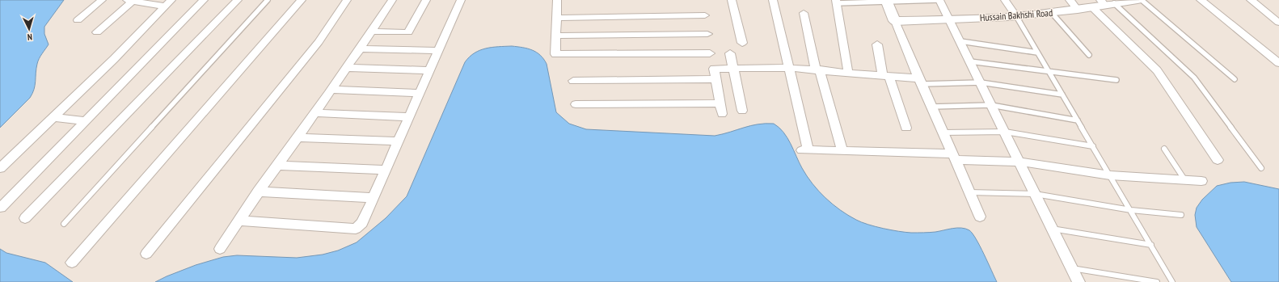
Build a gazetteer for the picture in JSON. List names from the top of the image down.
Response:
{
  "streets": {
    "street": ["Hussain Bakhshi Road"]
  },
  "north": "bottom"
}
